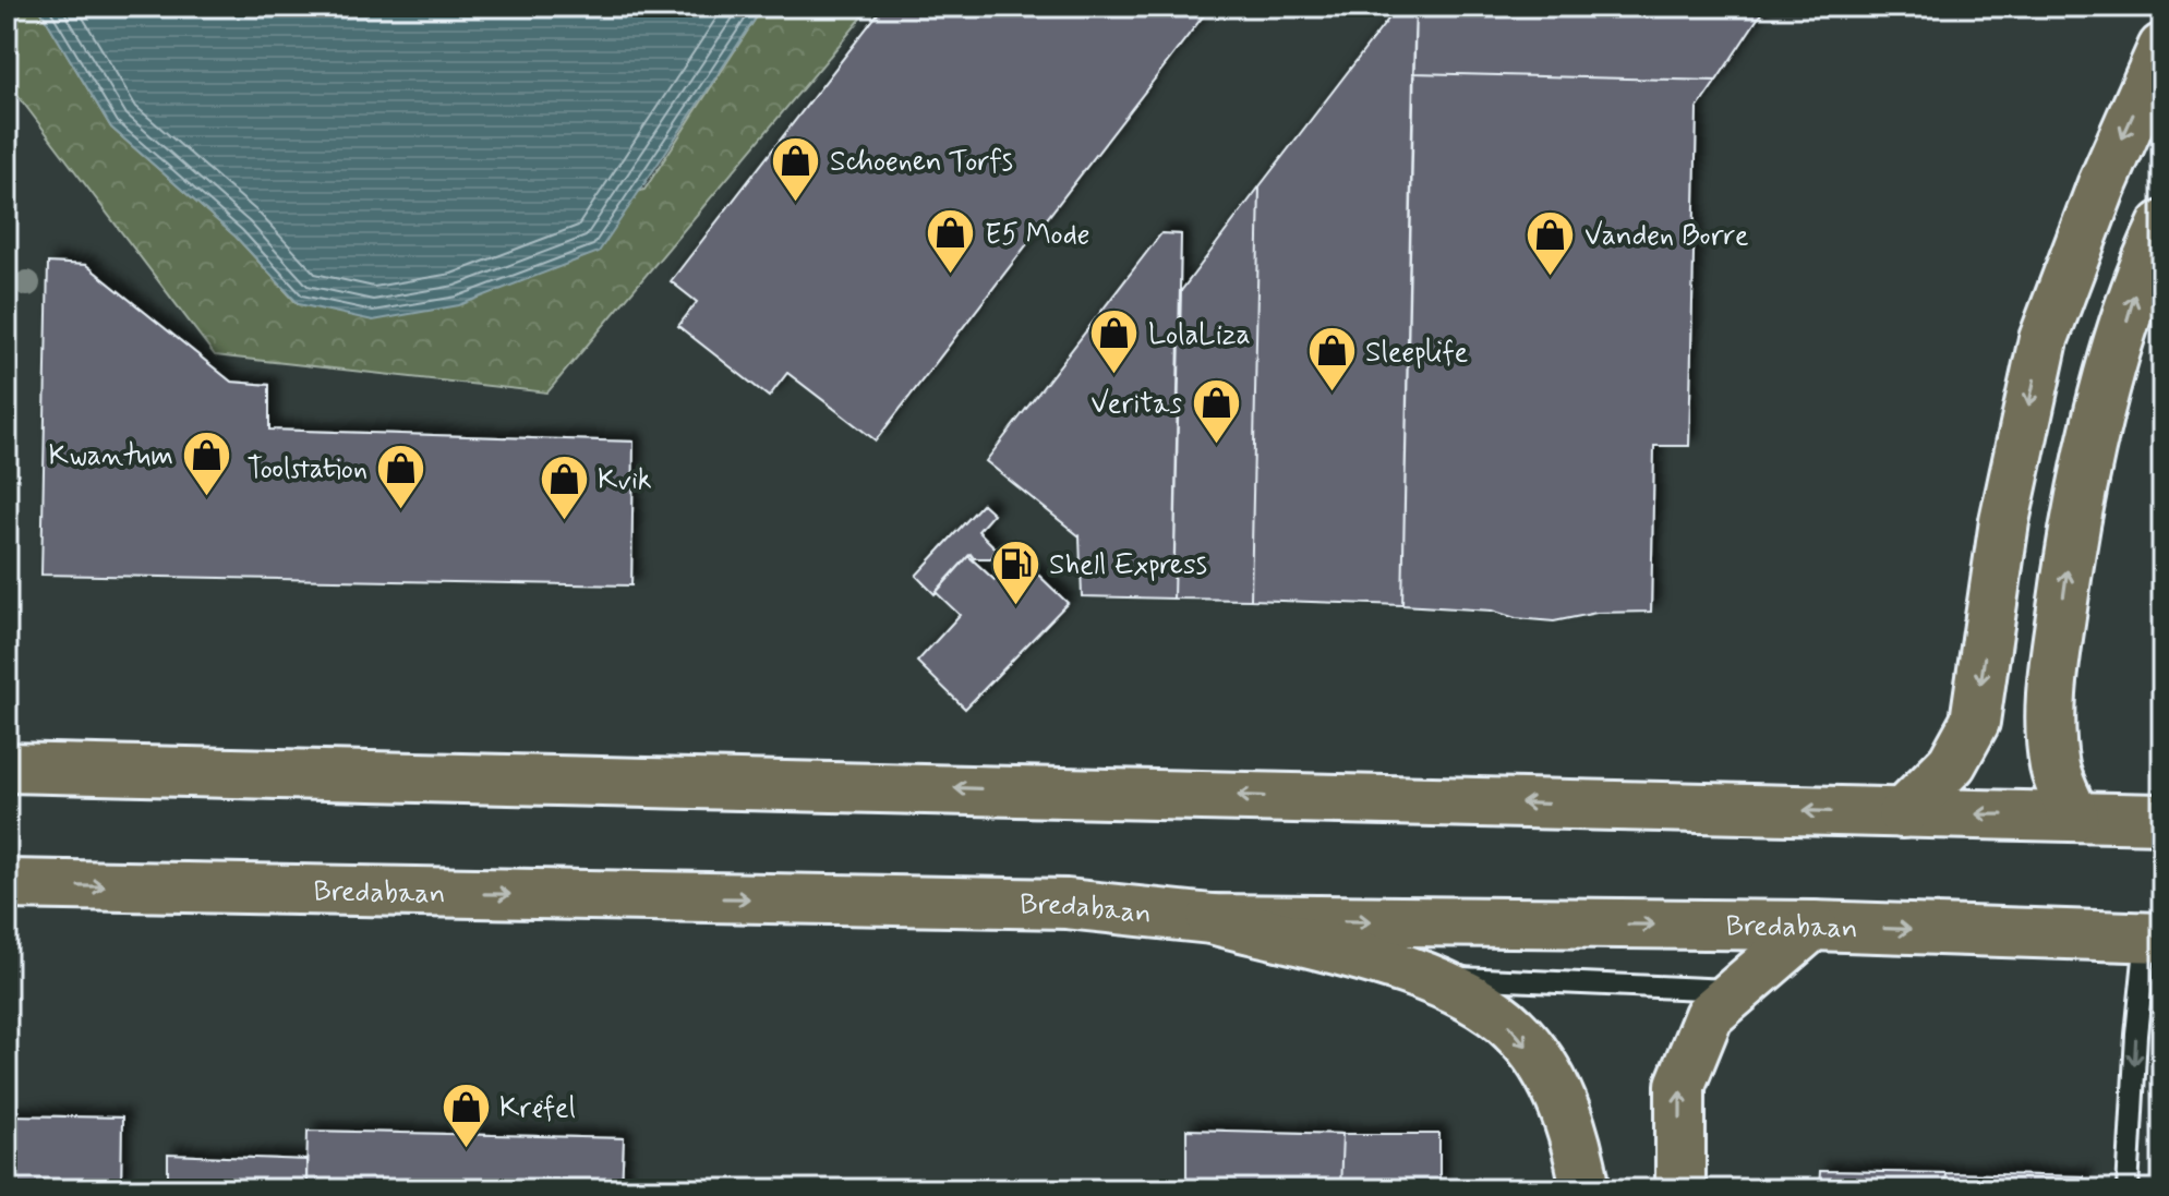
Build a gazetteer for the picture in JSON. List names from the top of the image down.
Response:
{
  "streets": {
    "main road": ["Bredabaan"]
  },
  "places": {
    "shop": [
      "Schoenen Torfs",
      "E5 Mode",
      "Vanden Borre",
      "LolaLiza",
      "Sleeplife",
      "Veritas",
      "Kwantum",
      "Toolstation",
      "Kvik",
      "Krëfel"
    ],
    "fuel station": ["Shell Express"]
  }
}
